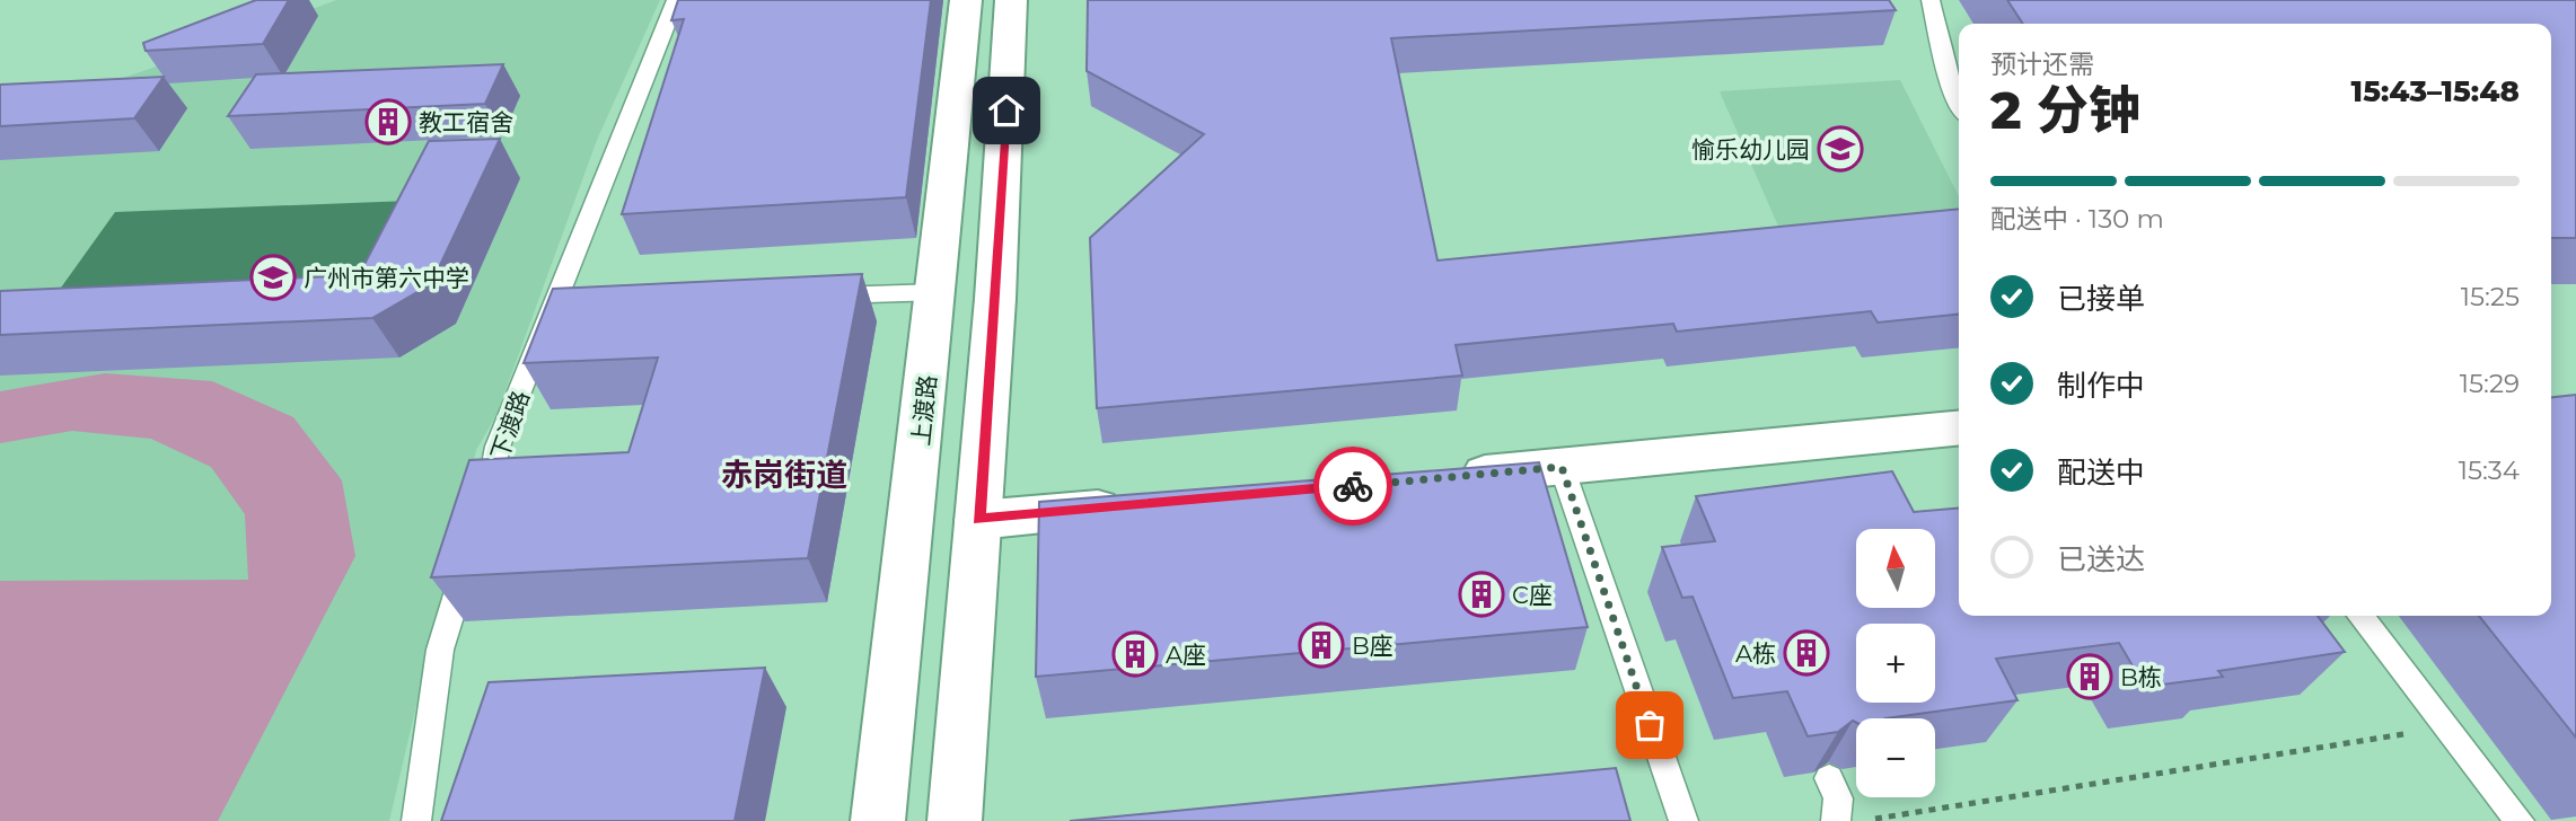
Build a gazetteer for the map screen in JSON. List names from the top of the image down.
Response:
{
  "streets": {
    "main road": ["上渡路"],
    "lane": ["下渡路"]
  },
  "districts": ["赤岗街道"],
  "places": {
    "building": [
      "教工宿舍",
      "C座",
      "B座",
      "A栋",
      "A座",
      "B栋"
    ],
    "school or university": ["愉乐幼儿园", "广州市第六中学"]
  },
  "north": "top",
  "page": {
    "heading": ["2 分钟", "预计还需", "15:43–15:48"],
    "bar": "配送中 · 130 m",
    "list": [
      ["已接单", "15:25"],
      ["制作中", "15:29"],
      ["配送中", "15:34"],
      "已送达"
    ],
    "map_buttons": ["+", "−"]
  }
}
